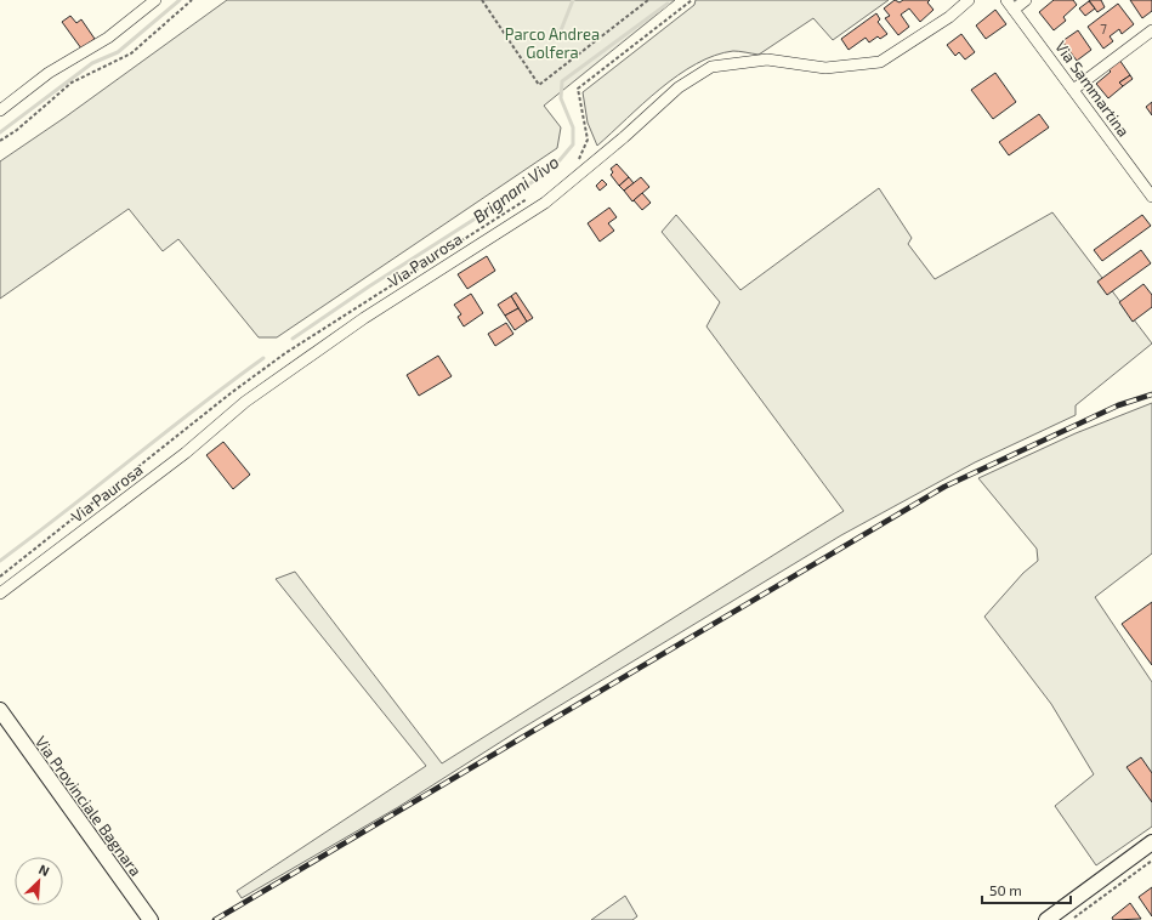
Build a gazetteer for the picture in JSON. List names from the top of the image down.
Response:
{
  "streets": {
    "main road": ["Via Provinciale Bagnara"],
    "street": ["Via Sammartina", "Via Paurosa"]
  },
  "water": ["Brignani Vivo"],
  "parks": ["Parco Andrea Golfera"],
  "house_numbers": ["7"],
  "scale_bar": "50 m",
  "north": "top right"
}
